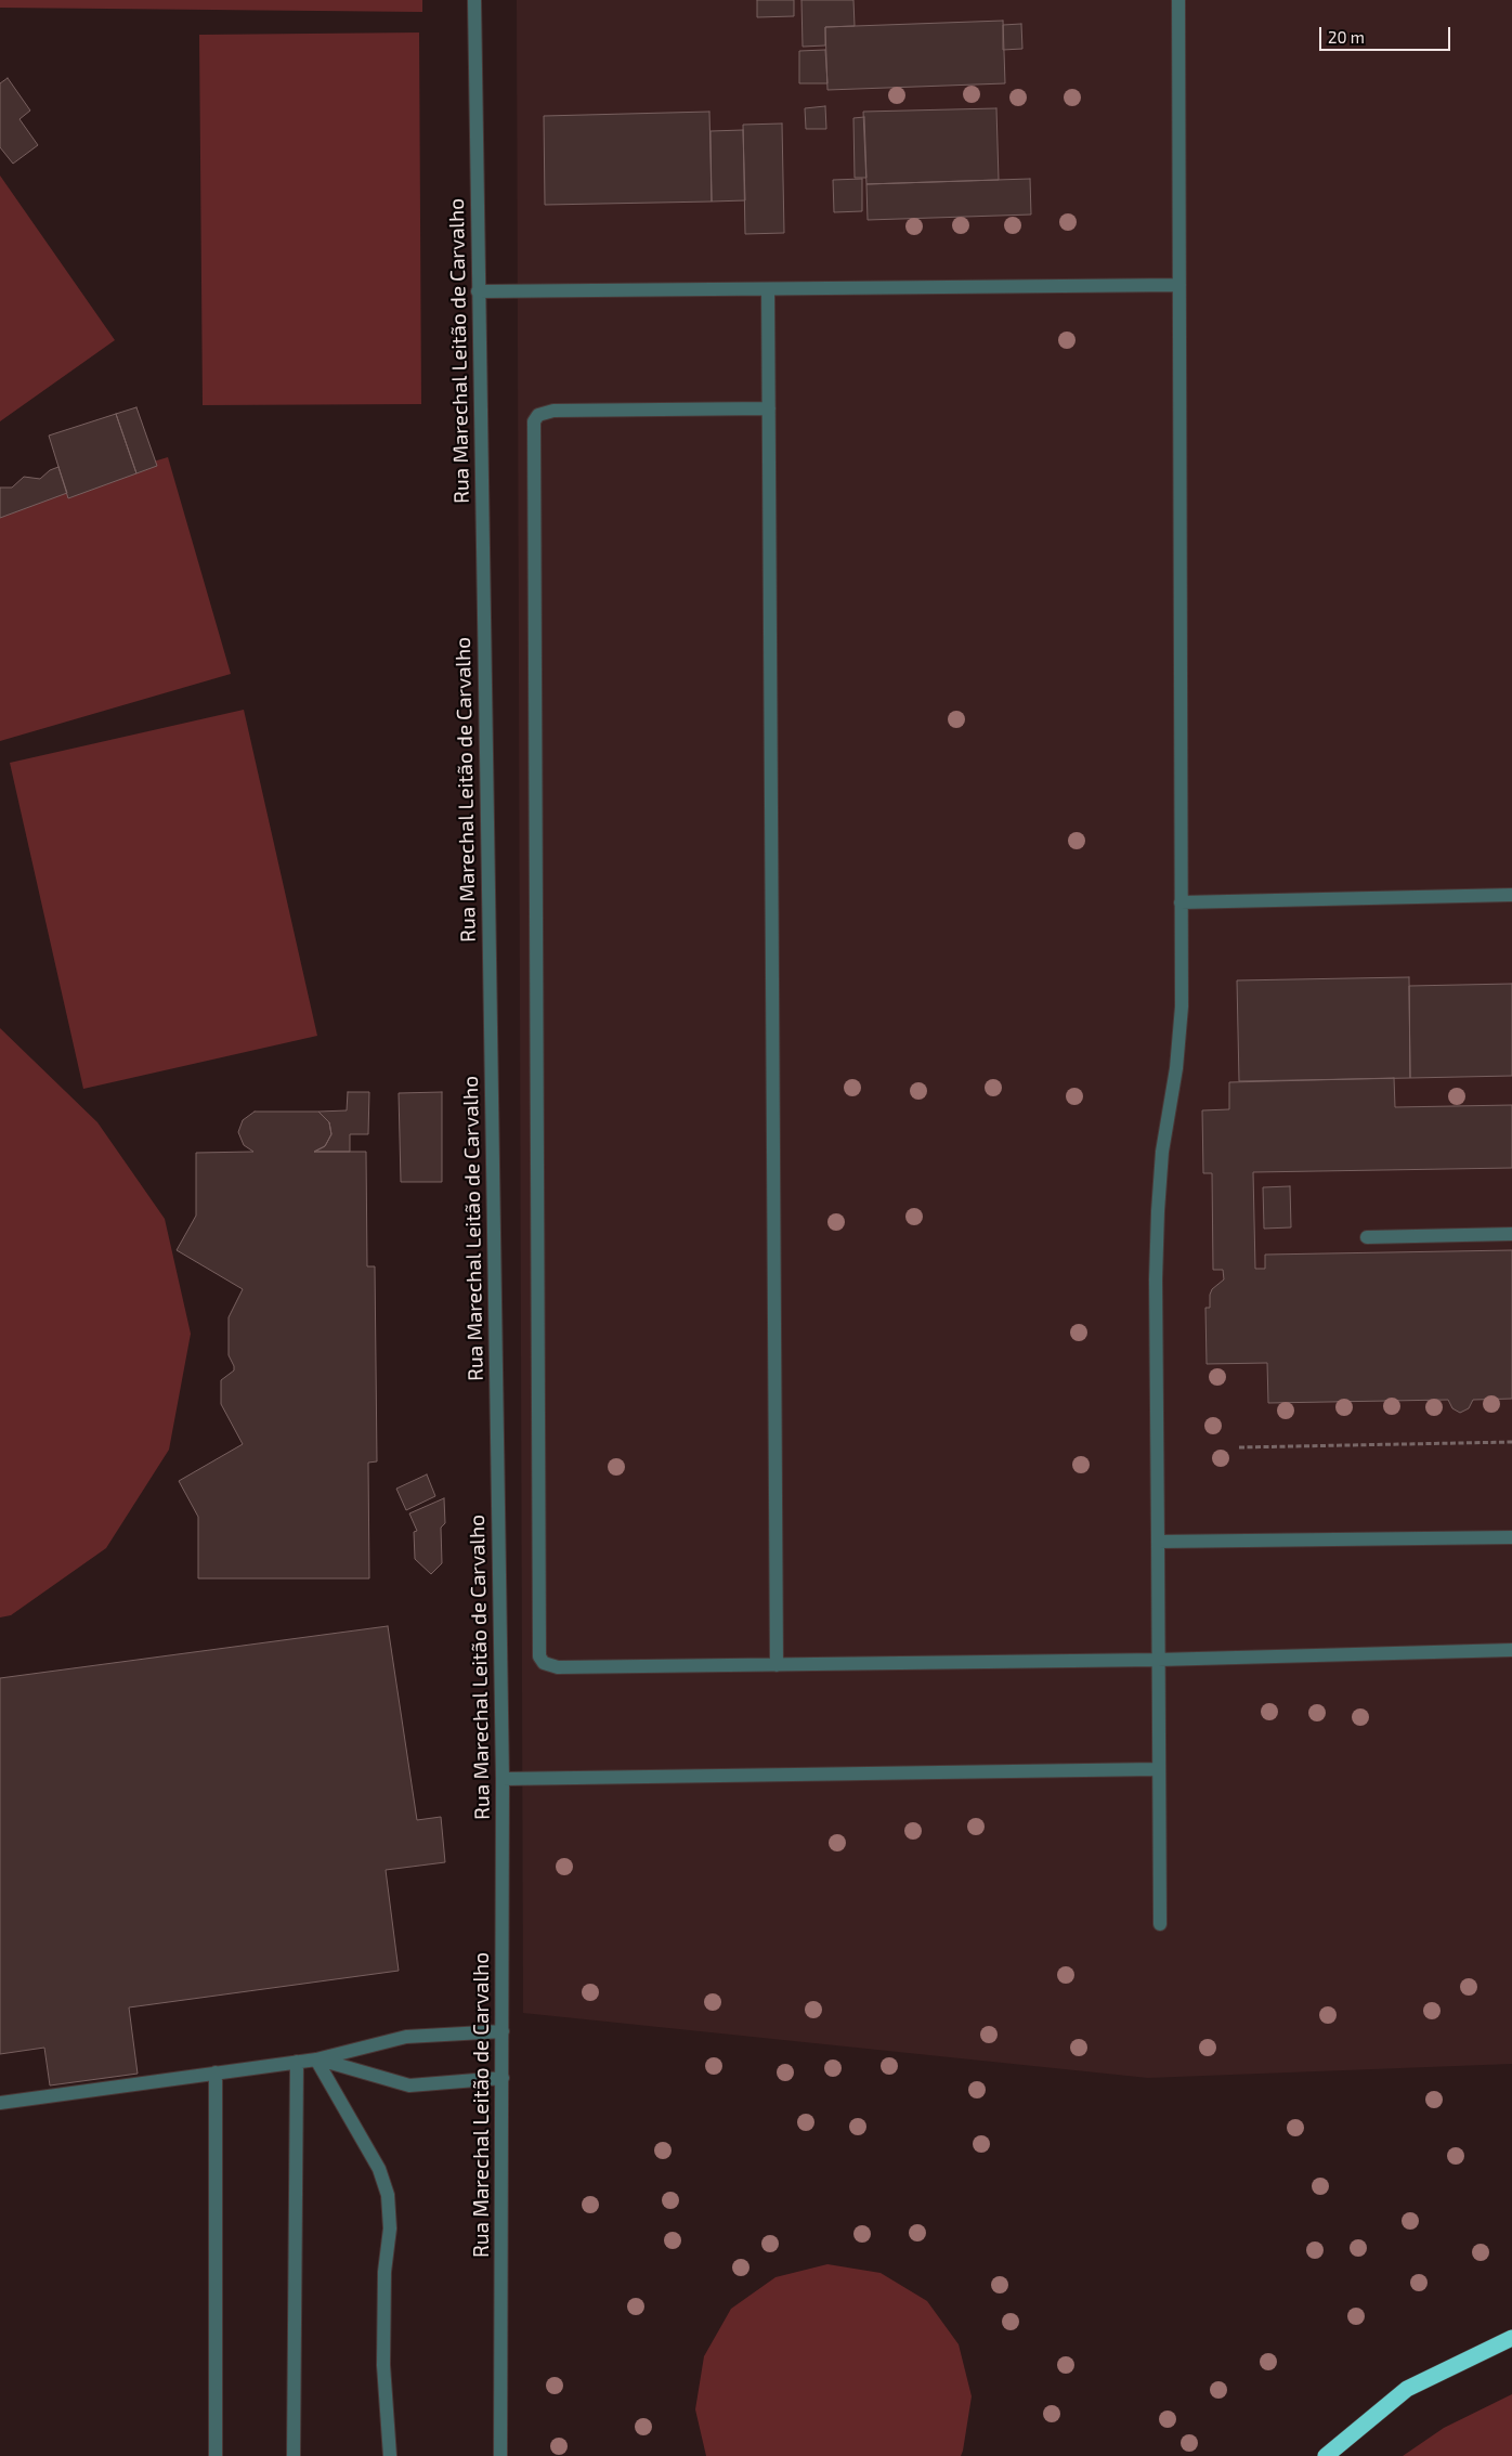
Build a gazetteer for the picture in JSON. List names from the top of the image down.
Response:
{
  "streets": {
    "street": ["Rua Marechal Leitão de Carvalho"]
  },
  "scale_bar": "20 m"
}
